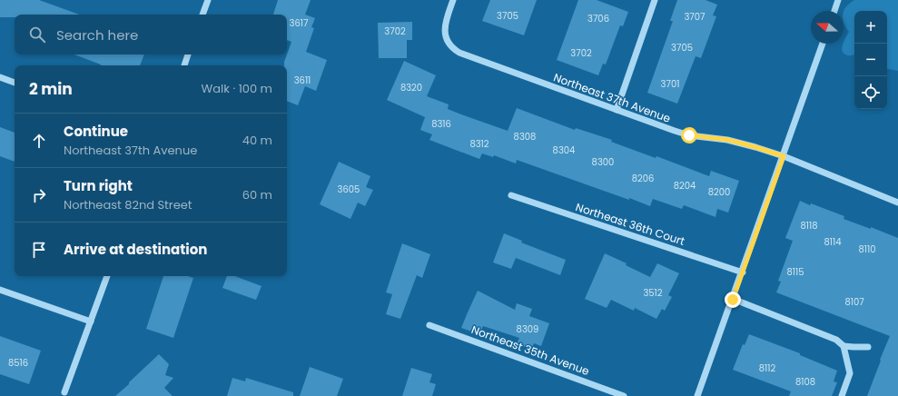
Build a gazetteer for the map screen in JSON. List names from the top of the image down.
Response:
{
  "streets": {
    "street": ["Northeast 37th Avenue", "Northeast 36th Court", "Northeast 35th Avenue"]
  },
  "house_numbers": [
    "3705",
    "3707",
    "3706",
    "3617",
    "3702",
    "3705",
    "3702",
    "3611",
    "3701",
    "8320",
    "8316",
    "8308",
    "8312",
    "8304",
    "8300",
    "8206",
    "8204",
    "3605",
    "8200",
    "8118",
    "8114",
    "8110",
    "8115",
    "3512",
    "8107",
    "8309",
    "8516",
    "8112",
    "8108"
  ],
  "north": "left",
  "page": {
    "map_buttons": ["+", "−"],
    "search": "Search here",
    "heading": ["2 min", "Walk · 100 m"],
    "list": [
      ["Continue", "Northeast 37th Avenue", "40 m"],
      ["Turn right", "Northeast 82nd Street", "60 m"],
      "Arrive at destination"
    ]
  }
}
